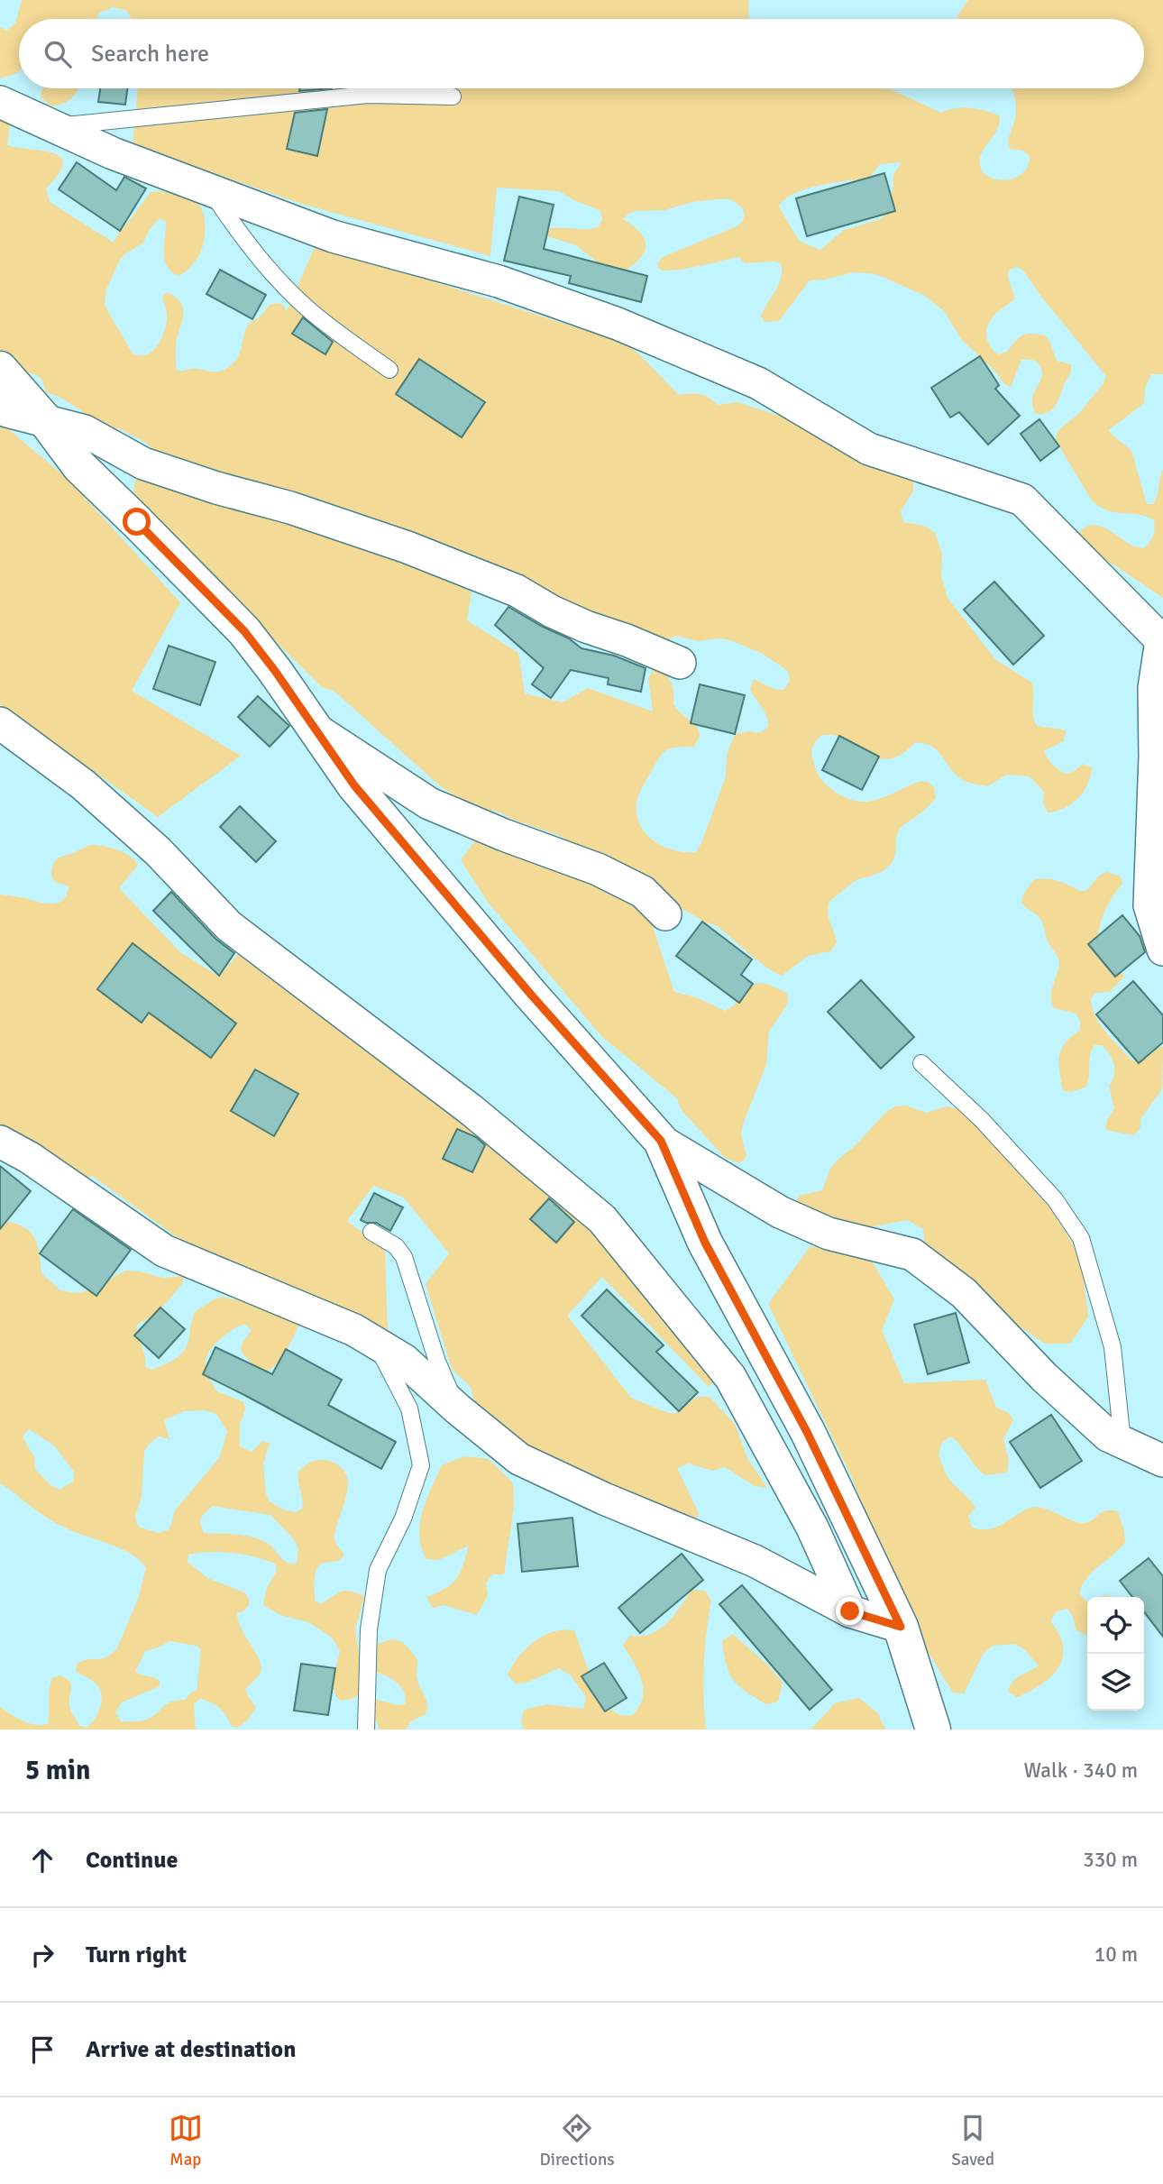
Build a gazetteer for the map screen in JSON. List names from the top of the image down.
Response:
{
  "page": {
    "search": "Search here",
    "heading": ["5 min", "Walk · 340 m"],
    "list": [
      ["Continue", "330 m"],
      ["Turn right", "10 m"],
      "Arrive at destination"
    ],
    "nav": ["Map", "Directions", "Saved"]
  }
}
